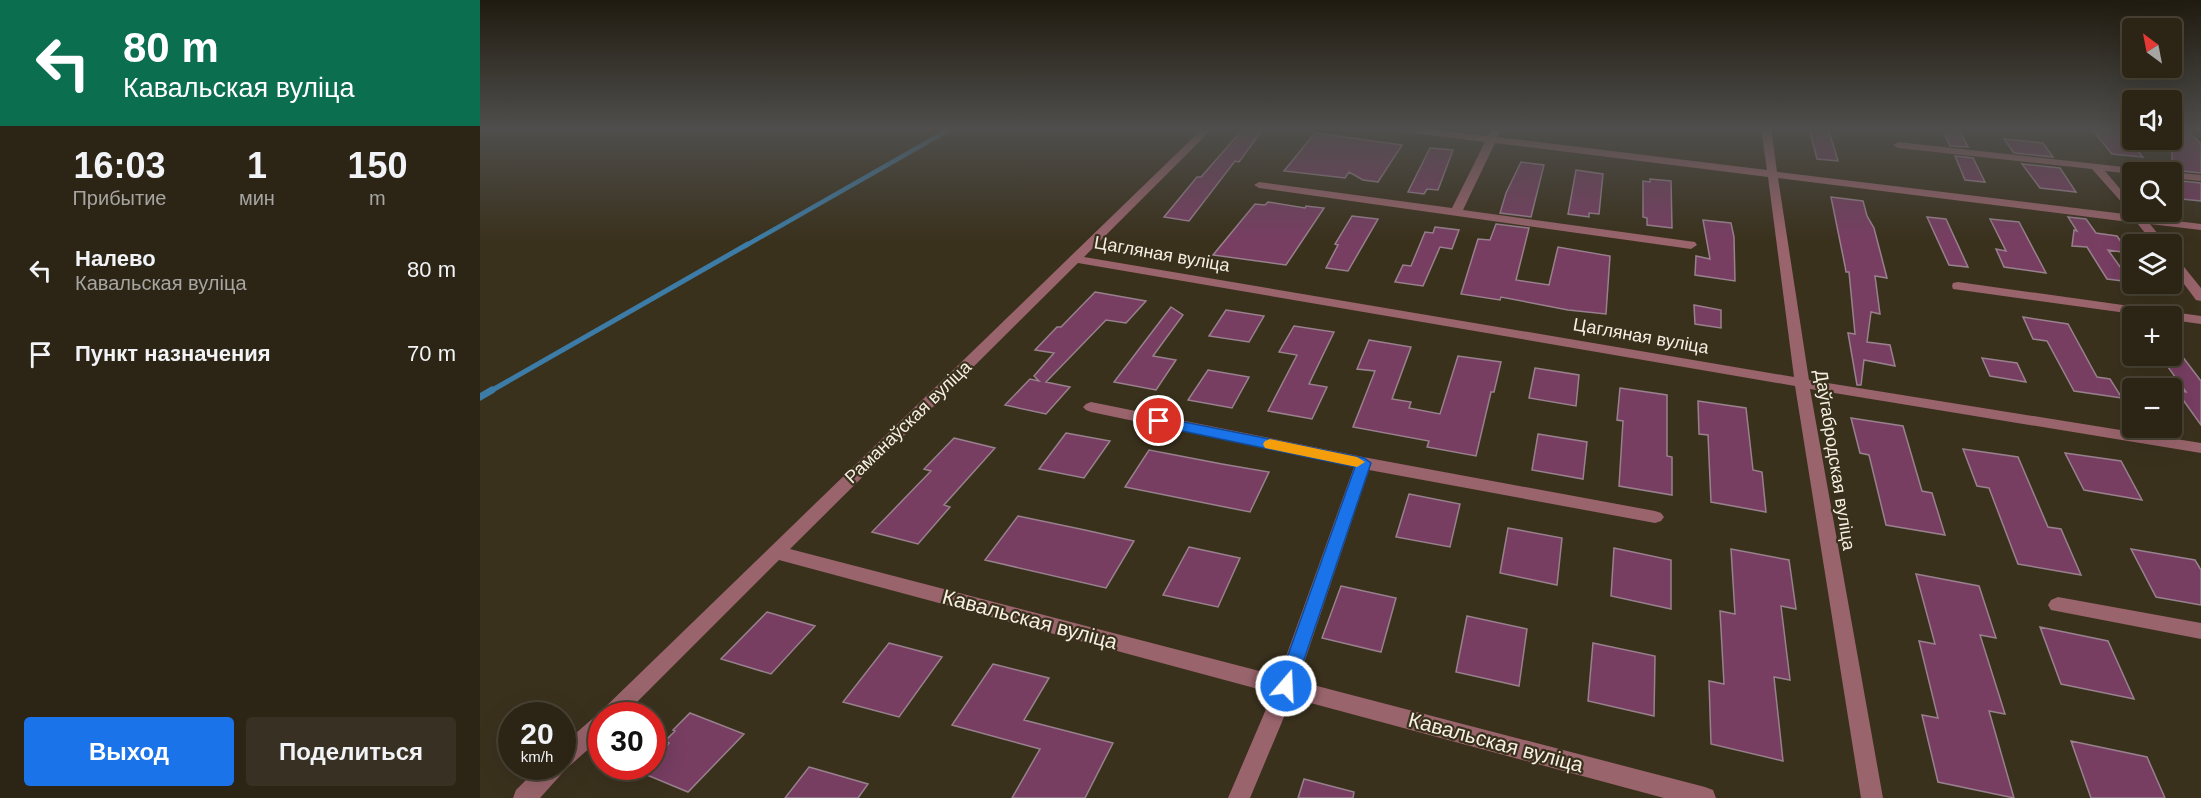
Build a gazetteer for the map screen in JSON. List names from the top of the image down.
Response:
{
  "streets": {
    "street": [
      "Цагляная вуліца",
      "Раманаўская вуліца",
      "Даўгабродская вуліца",
      "Кавальская вуліца"
    ]
  },
  "crossings": [
    ["Цагляная вуліца", "Раманаўская вуліца"],
    ["Цагляная вуліца", "Даўгабродская вуліца"],
    ["Раманаўская вуліца", "Кавальская вуліца"]
  ],
  "north": "top left",
  "page": {
    "turn": ["80 m", "Кавальская вуліца"],
    "map_buttons": ["+", "−"],
    "eta": [
      "16:03",
      "Прибытие",
      "1",
      "мин",
      "150",
      "m"
    ],
    "list": [
      {
        "name": "Налево",
        "note": "Кавальская вуліца",
        "value": "80 m"
      },
      {
        "name": "Пункт назначения",
        "value": "70 m"
      }
    ],
    "speed": "20 km/h",
    "limit": "30",
    "buttons": ["Выход", "Поделиться"]
  }
}
